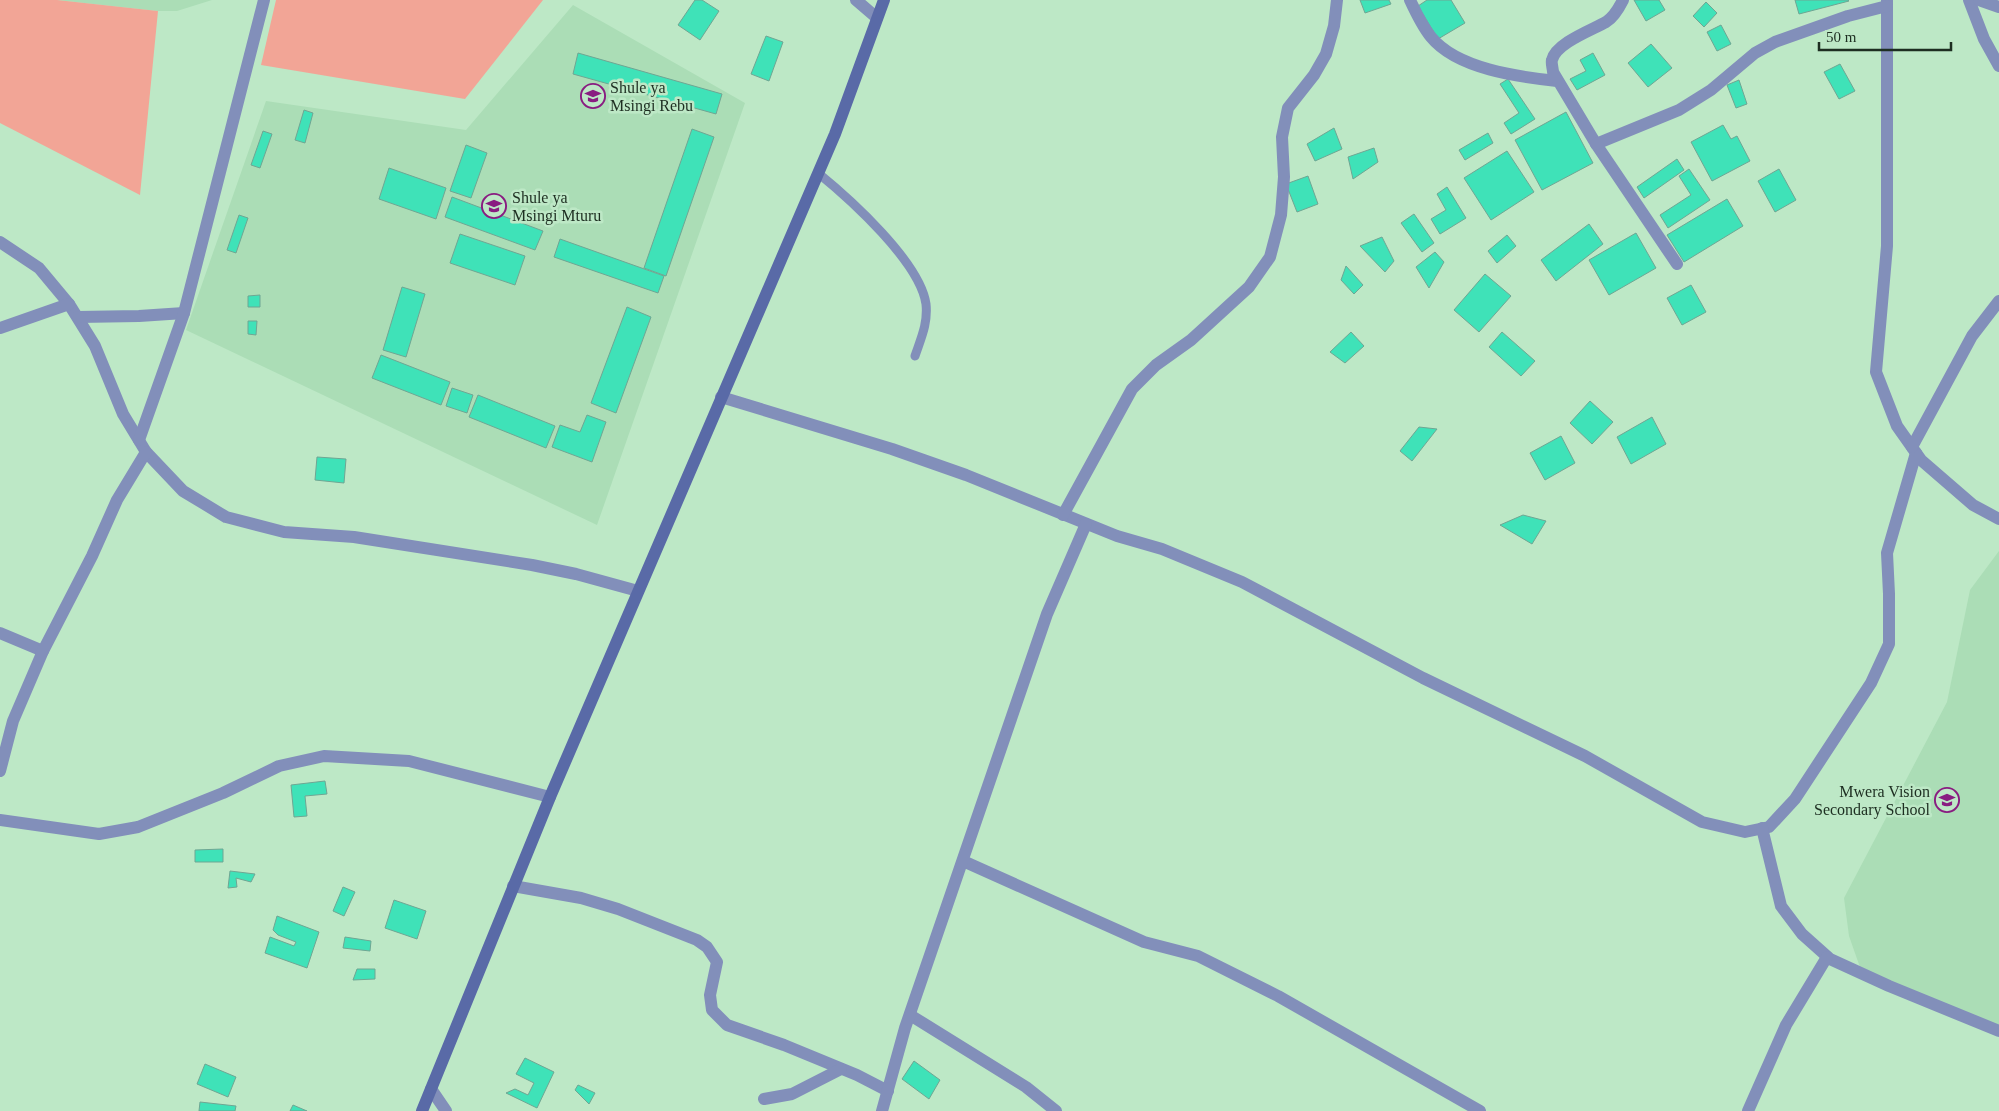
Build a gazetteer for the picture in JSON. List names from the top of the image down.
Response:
{
  "places": {
    "school or university": ["Shule ya Msingi Rebu", "Shule ya Msingi Mturu", "Mwera Vision Secondary School"]
  },
  "scale_bar": "50 m"
}
